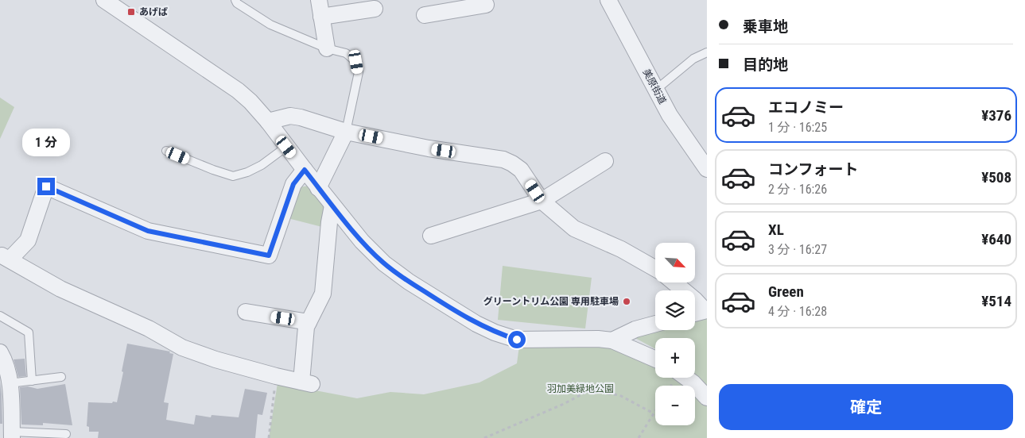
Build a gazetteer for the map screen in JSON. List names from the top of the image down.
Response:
{
  "streets": {
    "street": ["美原街道"]
  },
  "parks": ["羽加美緑地公園"],
  "places": {
    "transit": ["あげば"],
    "other": ["グリーントリム公園 専用駐車場"]
  },
  "north": "bottom right",
  "page": {
    "banner": ["乗車地", "目的地"],
    "list": [
      {
        "name": "エコノミー",
        "note": "1 分 · 16:25",
        "value": "¥376"
      },
      {
        "name": "コンフォート",
        "note": "2 分 · 16:26",
        "value": "¥508"
      },
      {
        "name": "XL",
        "note": "3 分 · 16:27",
        "value": "¥640"
      },
      {
        "name": "Green",
        "note": "4 分 · 16:28",
        "value": "¥514"
      }
    ],
    "bubble": "1 分",
    "map_buttons": ["+", "−"],
    "buttons": "確定"
  }
}
